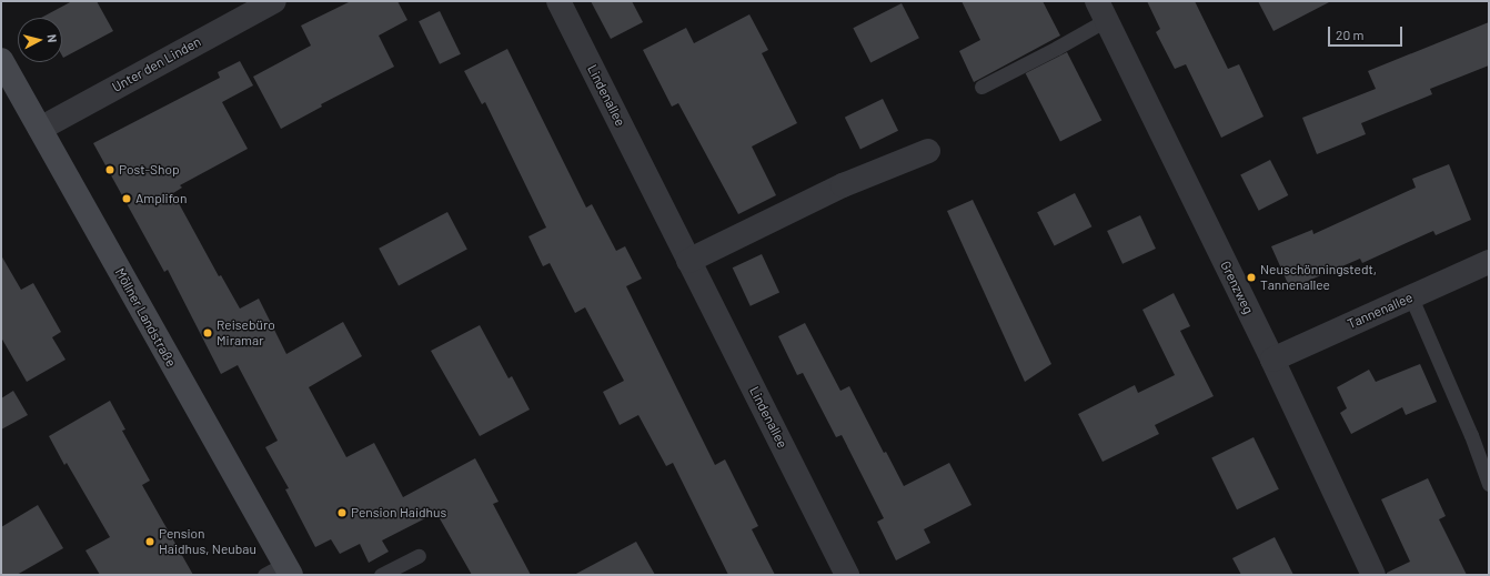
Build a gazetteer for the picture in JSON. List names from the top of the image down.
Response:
{
  "streets": {
    "main road": ["Möllner Landstraße"],
    "street": [
      "Unter den Linden",
      "Lindenallee",
      "Grenzweg",
      "Tannenallee"
    ]
  },
  "crossings": [
    ["Unter den Linden", "Möllner Landstraße"],
    ["Grenzweg", "Tannenallee"]
  ],
  "places": [
    "Post-Shop",
    "Amplifon",
    "Neuschönningstedt, Tannenallee",
    "Reisebüro Miramar",
    "Pension Haidhus",
    "Pension Haidhus, Neubau"
  ],
  "scale_bar": "20 m",
  "north": "right"
}
